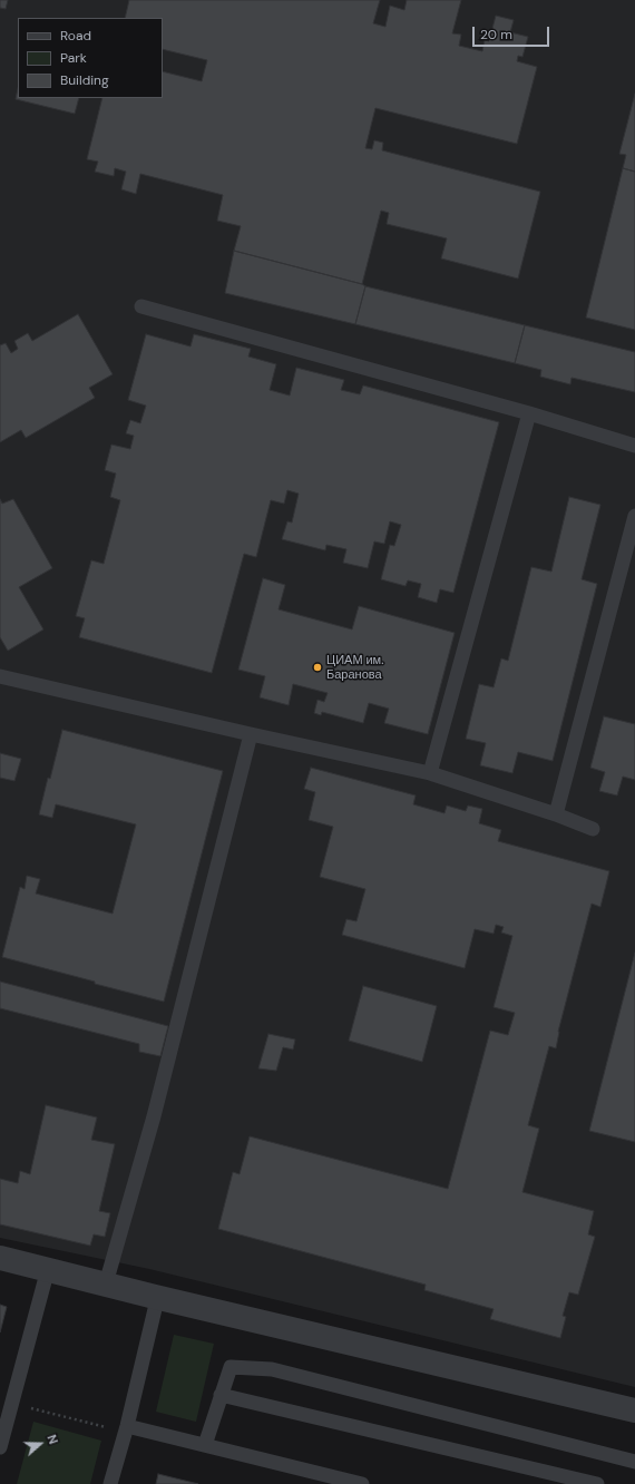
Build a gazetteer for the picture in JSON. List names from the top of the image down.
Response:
{
  "places": ["ЦИАМ им. Баранова"],
  "legend": ["Road", "Park", "Building"],
  "scale_bar": "20 m",
  "north": "right"
}
